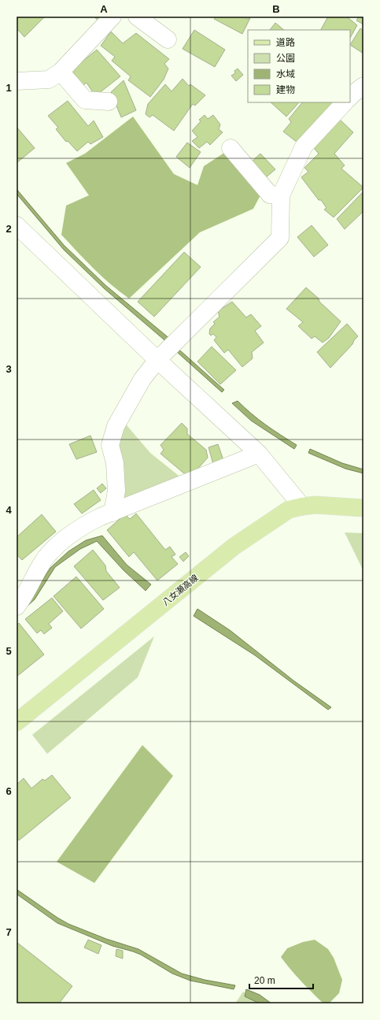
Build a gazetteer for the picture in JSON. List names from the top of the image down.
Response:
{
  "streets": {
    "main road": ["八女瀬高線"]
  },
  "legend": [
    "道路",
    "公園",
    "水域",
    "建物"
  ],
  "scale_bar": "20 m",
  "grid": {
    "columns": ["A", "B"],
    "rows": [
      "1",
      "2",
      "3",
      "4",
      "5",
      "6",
      "7"
    ]
  }
}
